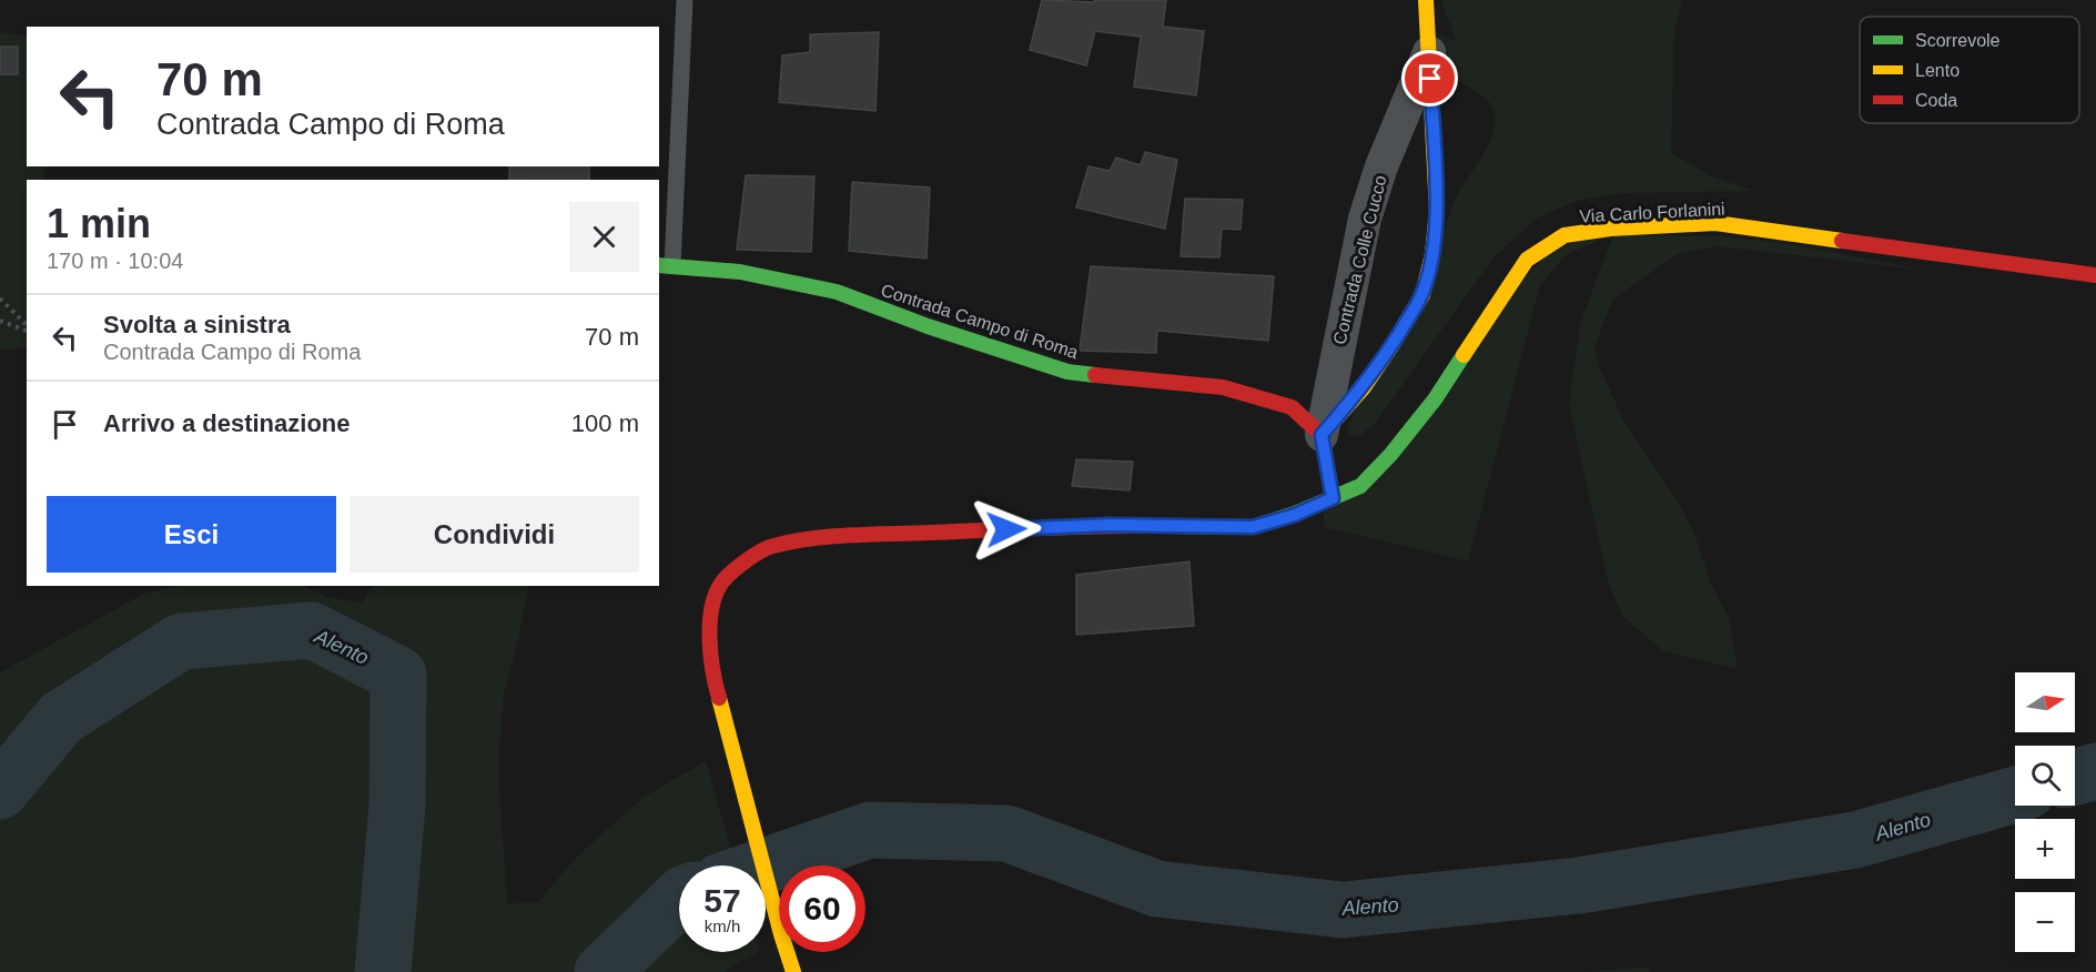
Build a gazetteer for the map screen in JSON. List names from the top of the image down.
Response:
{
  "streets": {
    "main road": ["Via Carlo Forlanini", "Contrada Campo di Roma"],
    "street": ["Contrada Colle Cucco"]
  },
  "crossings": [
    ["Contrada Colle Cucco", "Contrada Campo di Roma"]
  ],
  "water": ["Alento"],
  "legend": ["Scorrevole", "Lento", "Coda"],
  "north": "right",
  "page": {
    "turn": ["70 m", "Contrada Campo di Roma"],
    "heading": ["1 min", "170 m · 10:04"],
    "list": [
      {
        "name": "Svolta a sinistra",
        "note": "Contrada Campo di Roma",
        "value": "70 m"
      },
      {
        "name": "Arrivo a destinazione",
        "value": "100 m"
      }
    ],
    "buttons": ["Esci", "Condividi"],
    "map_buttons": ["+", "−"],
    "speed": "57 km/h",
    "limit": "60"
  }
}
